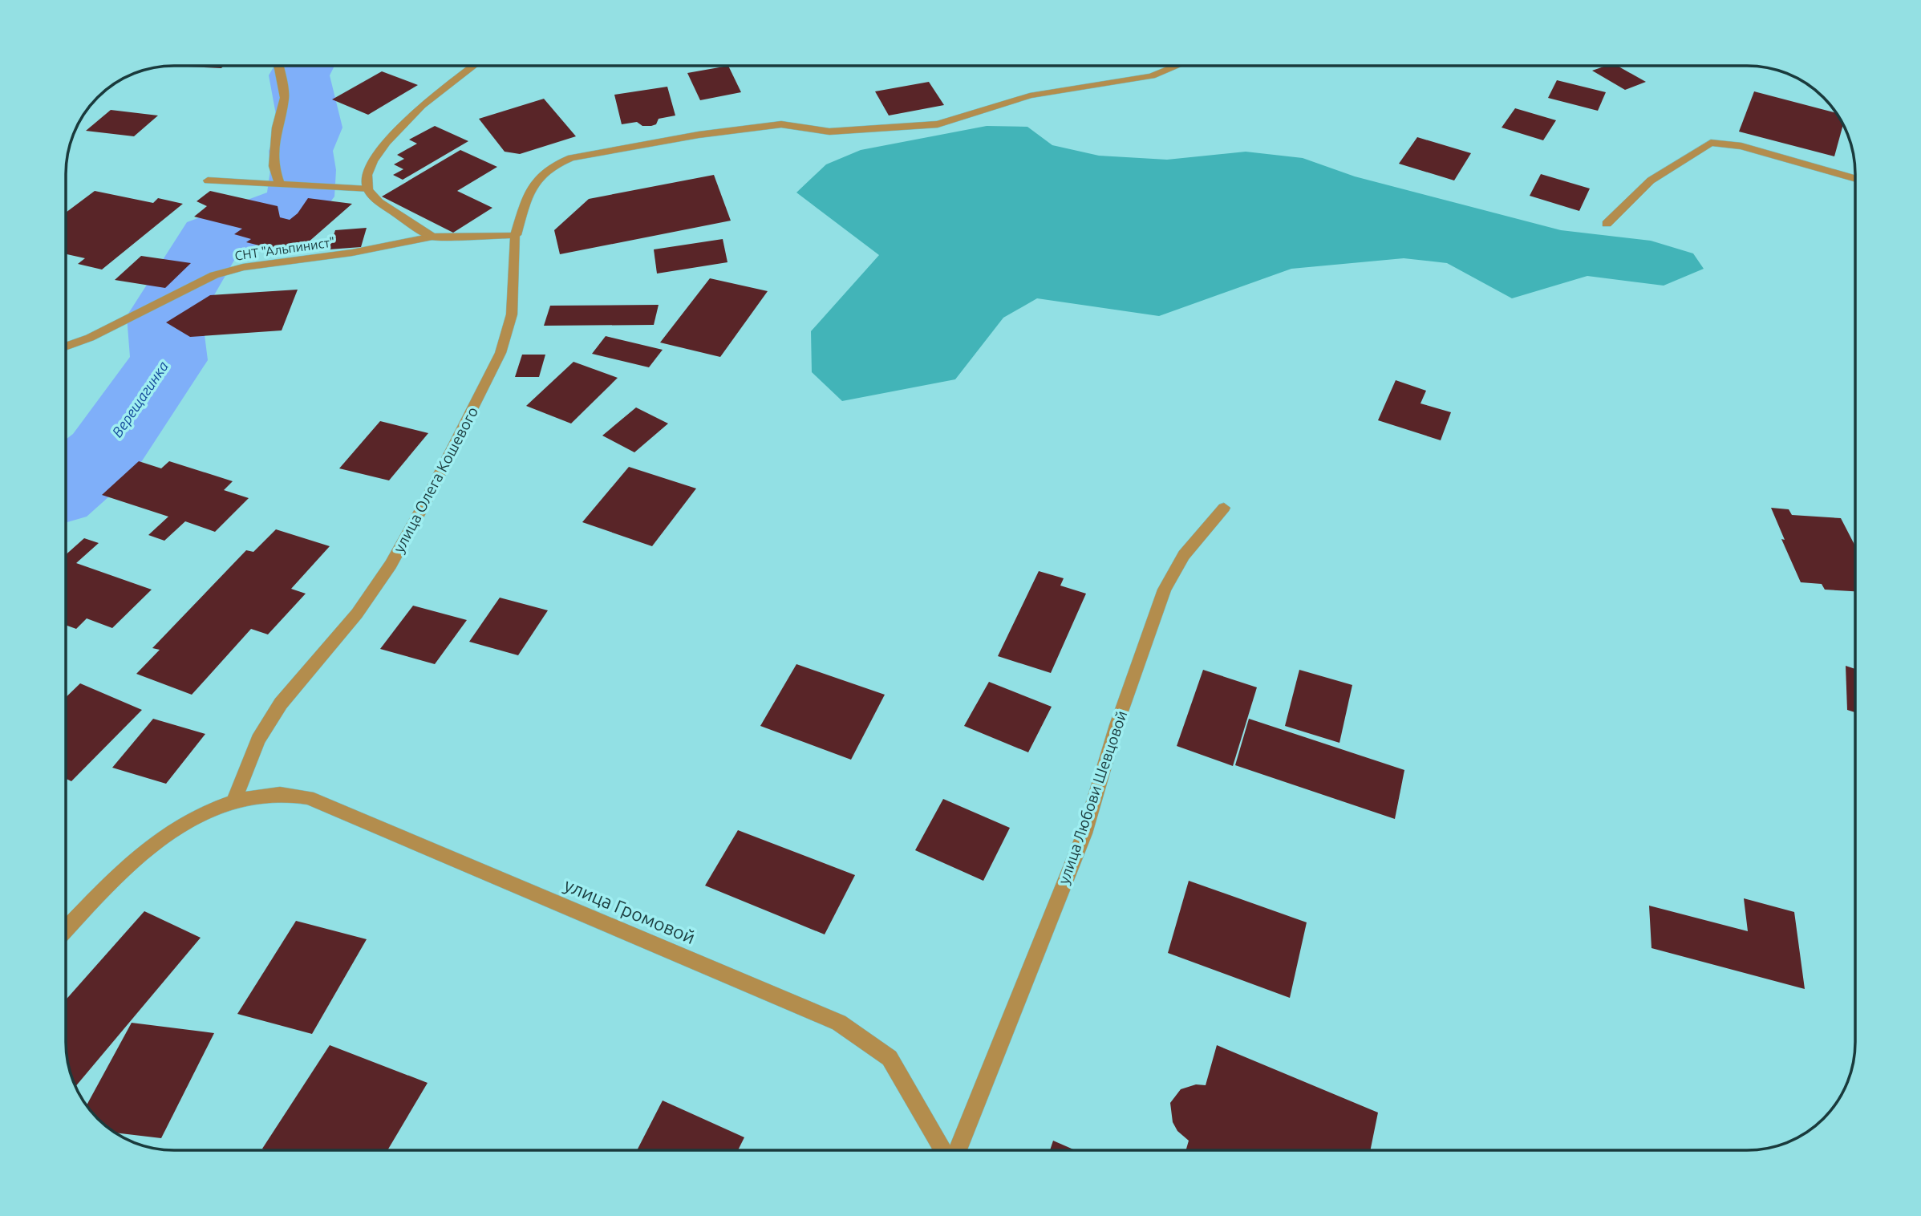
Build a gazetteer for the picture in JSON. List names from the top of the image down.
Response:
{
  "streets": {
    "street": [
      "СНТ \"Альпинист\"",
      "улица Олега Кошевого",
      "улица Любови Шевцовой",
      "улица Громовой"
    ]
  },
  "crossings": [
    ["улица Олега Кошевого", "улица Громовой"]
  ],
  "water": ["Верещагинка"]
}
